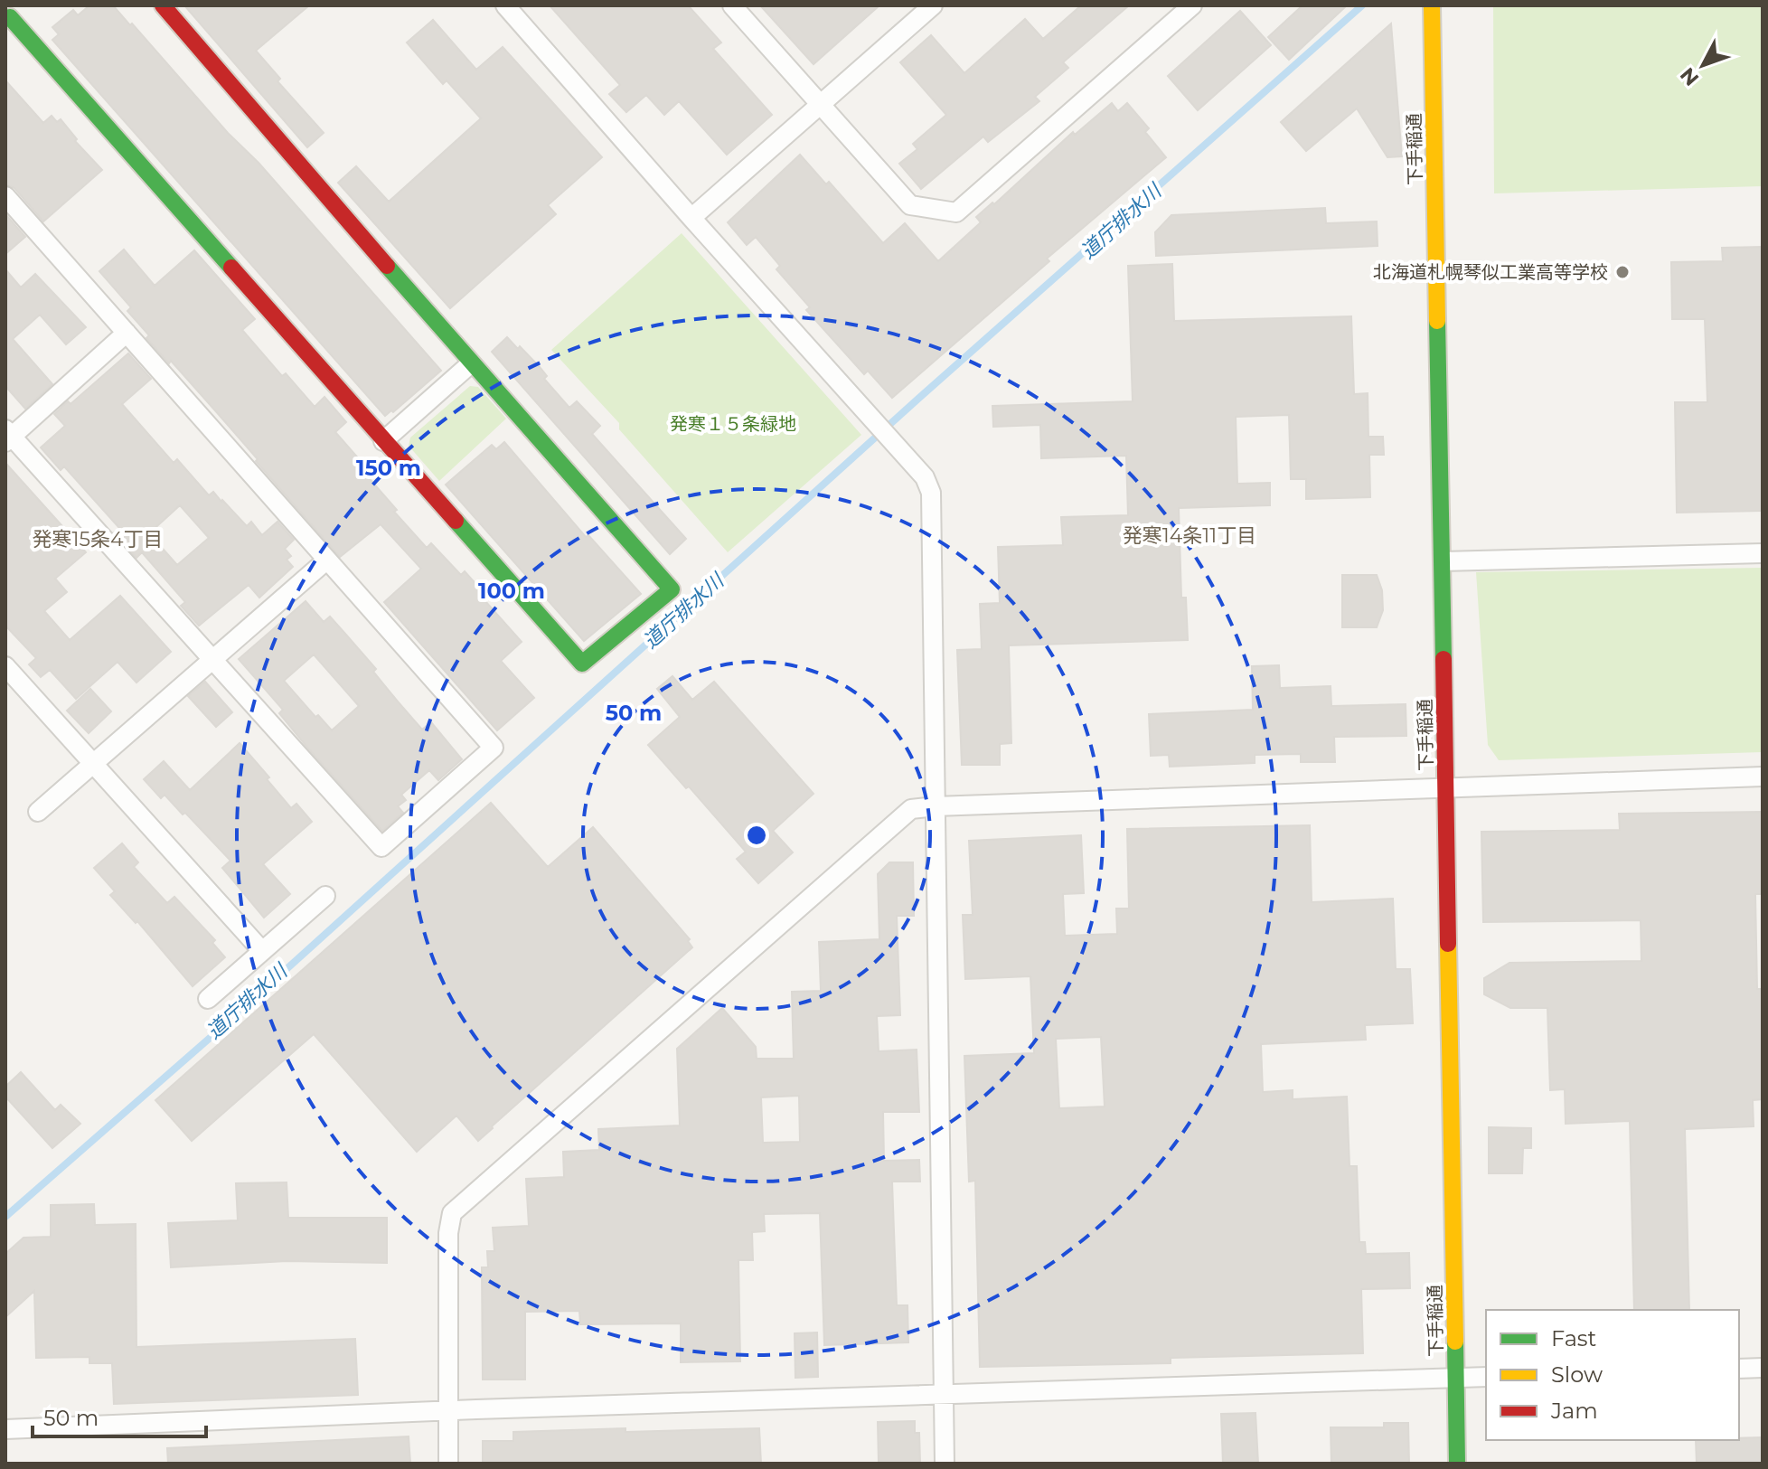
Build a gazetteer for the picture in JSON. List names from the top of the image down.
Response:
{
  "streets": {
    "street": ["下手稲通"]
  },
  "districts": ["発寒14条11丁目", "発寒15条4丁目"],
  "water": ["道庁排水川"],
  "parks": ["発寒１５条緑地"],
  "places": ["北海道札幌琴似工業高等学校"],
  "legend": ["Fast", "Slow", "Jam"],
  "scale_bar": "50 m",
  "north": "bottom left",
  "rings": ["150 m", "100 m", "50 m"]
}
